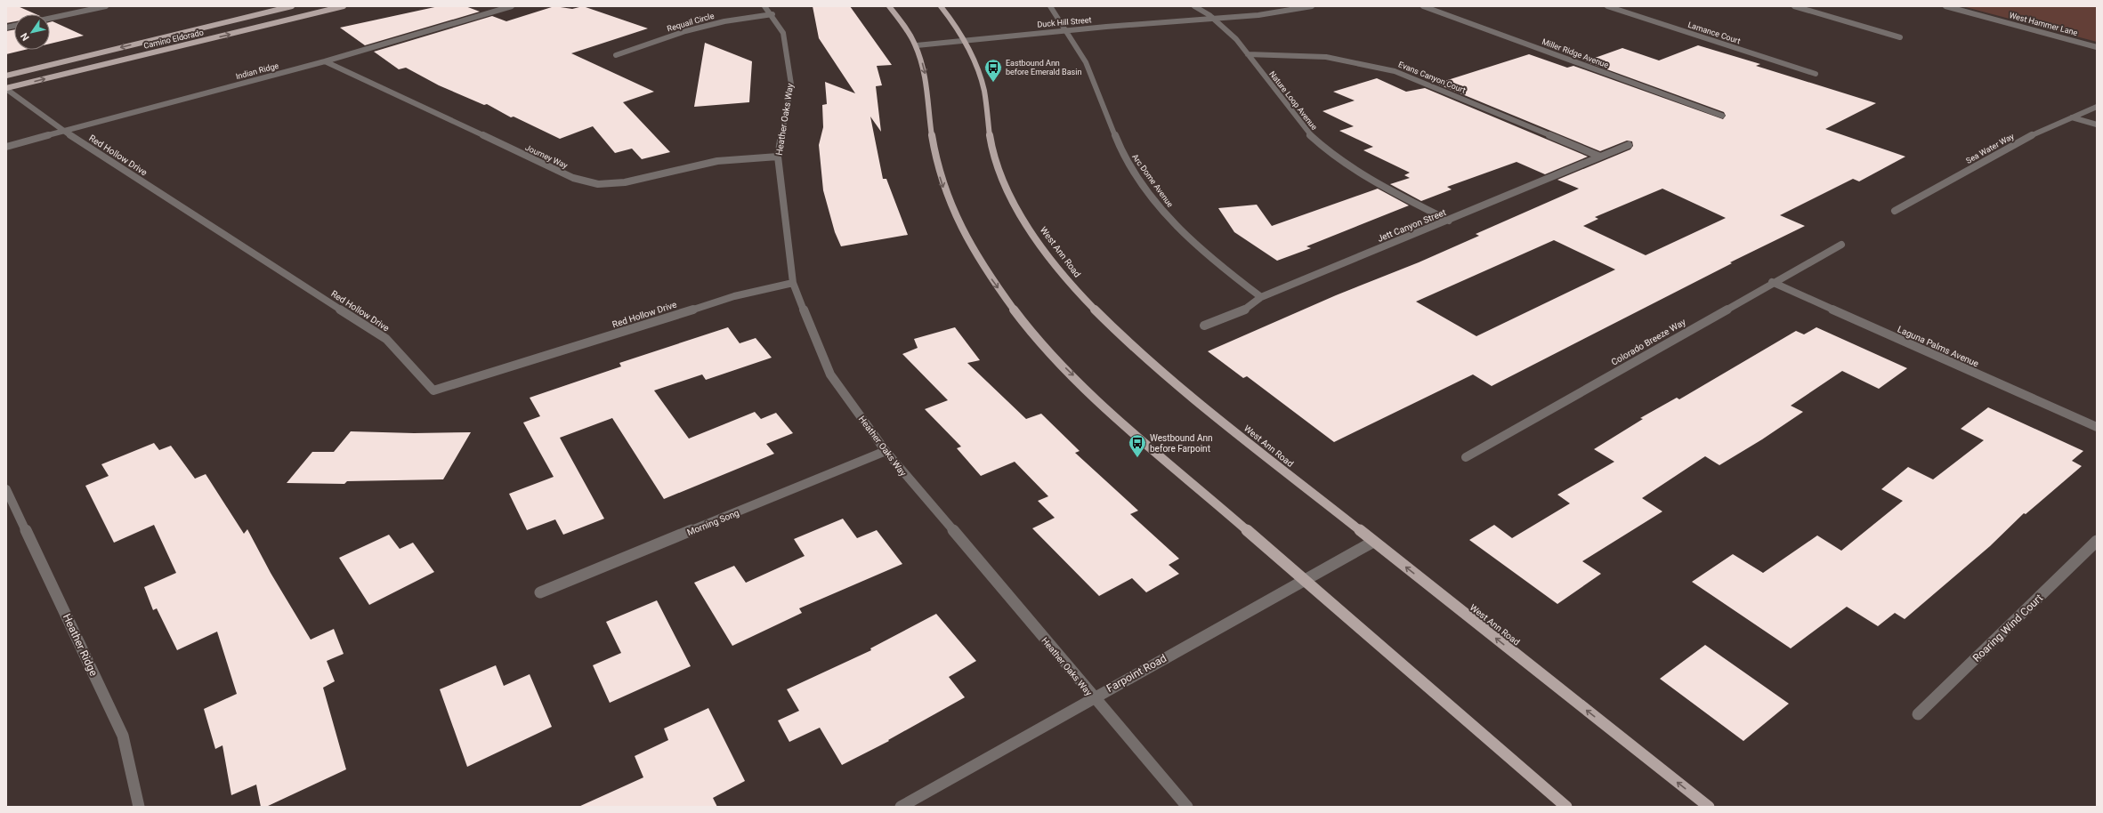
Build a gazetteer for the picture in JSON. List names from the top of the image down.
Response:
{
  "streets": {
    "main road": ["Camino Eldorado", "West Ann Road"],
    "street": [
      "Requail Circle",
      "Duck Hill Street",
      "West Hammer Lane",
      "Lamance Court",
      "Miller Ridge Avenue",
      "Indian Ridge",
      "Evans Canyon Court",
      "Nature Loop Avenue",
      "Heather Oaks Way",
      "Sea Water Way",
      "Red Hollow Drive",
      "Journey Way",
      "Arc Dome Avenue",
      "Jett Canyon Street",
      "Colorado Breeze Way",
      "Laguna Palms Avenue",
      "Morning Song",
      "Roaring Wind Court",
      "Heather Ridge",
      "Farpoint Road"
    ]
  },
  "crossings": [
    ["Requail Circle", "Heather Oaks Way"],
    ["Duck Hill Street", "Nature Loop Avenue"],
    ["Duck Hill Street", "Arc Dome Avenue"],
    ["Duck Hill Street", "West Ann Road"],
    ["Camino Eldorado", "Red Hollow Drive"],
    ["Indian Ridge", "Red Hollow Drive"],
    ["Indian Ridge", "Journey Way"],
    ["Evans Canyon Court", "Nature Loop Avenue"],
    ["Evans Canyon Court", "Jett Canyon Street"],
    ["Nature Loop Avenue", "Jett Canyon Street"],
    ["Heather Oaks Way", "Red Hollow Drive"],
    ["Heather Oaks Way", "Journey Way"],
    ["Heather Oaks Way", "Morning Song"],
    ["Heather Oaks Way", "Farpoint Road"],
    ["Arc Dome Avenue", "Jett Canyon Street"],
    ["West Ann Road", "Farpoint Road"],
    ["Colorado Breeze Way", "Laguna Palms Avenue"]
  ],
  "one_way": ["West Ann Road"],
  "places": {
    "bus stop": ["Eastbound Ann before Emerald Basin", "Westbound Ann before Farpoint"]
  },
  "north": "bottom left"
}
